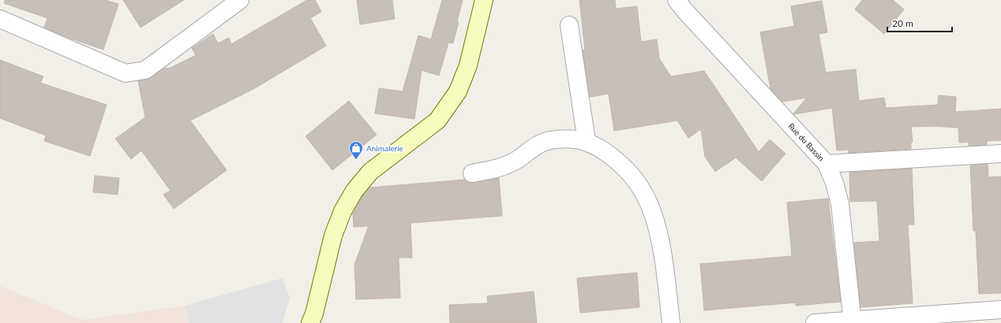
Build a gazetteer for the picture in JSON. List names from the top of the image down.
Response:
{
  "streets": {
    "street": ["Rue du Bassin"]
  },
  "places": {
    "shop": ["Animalerie"]
  },
  "scale_bar": "20 m"
}
